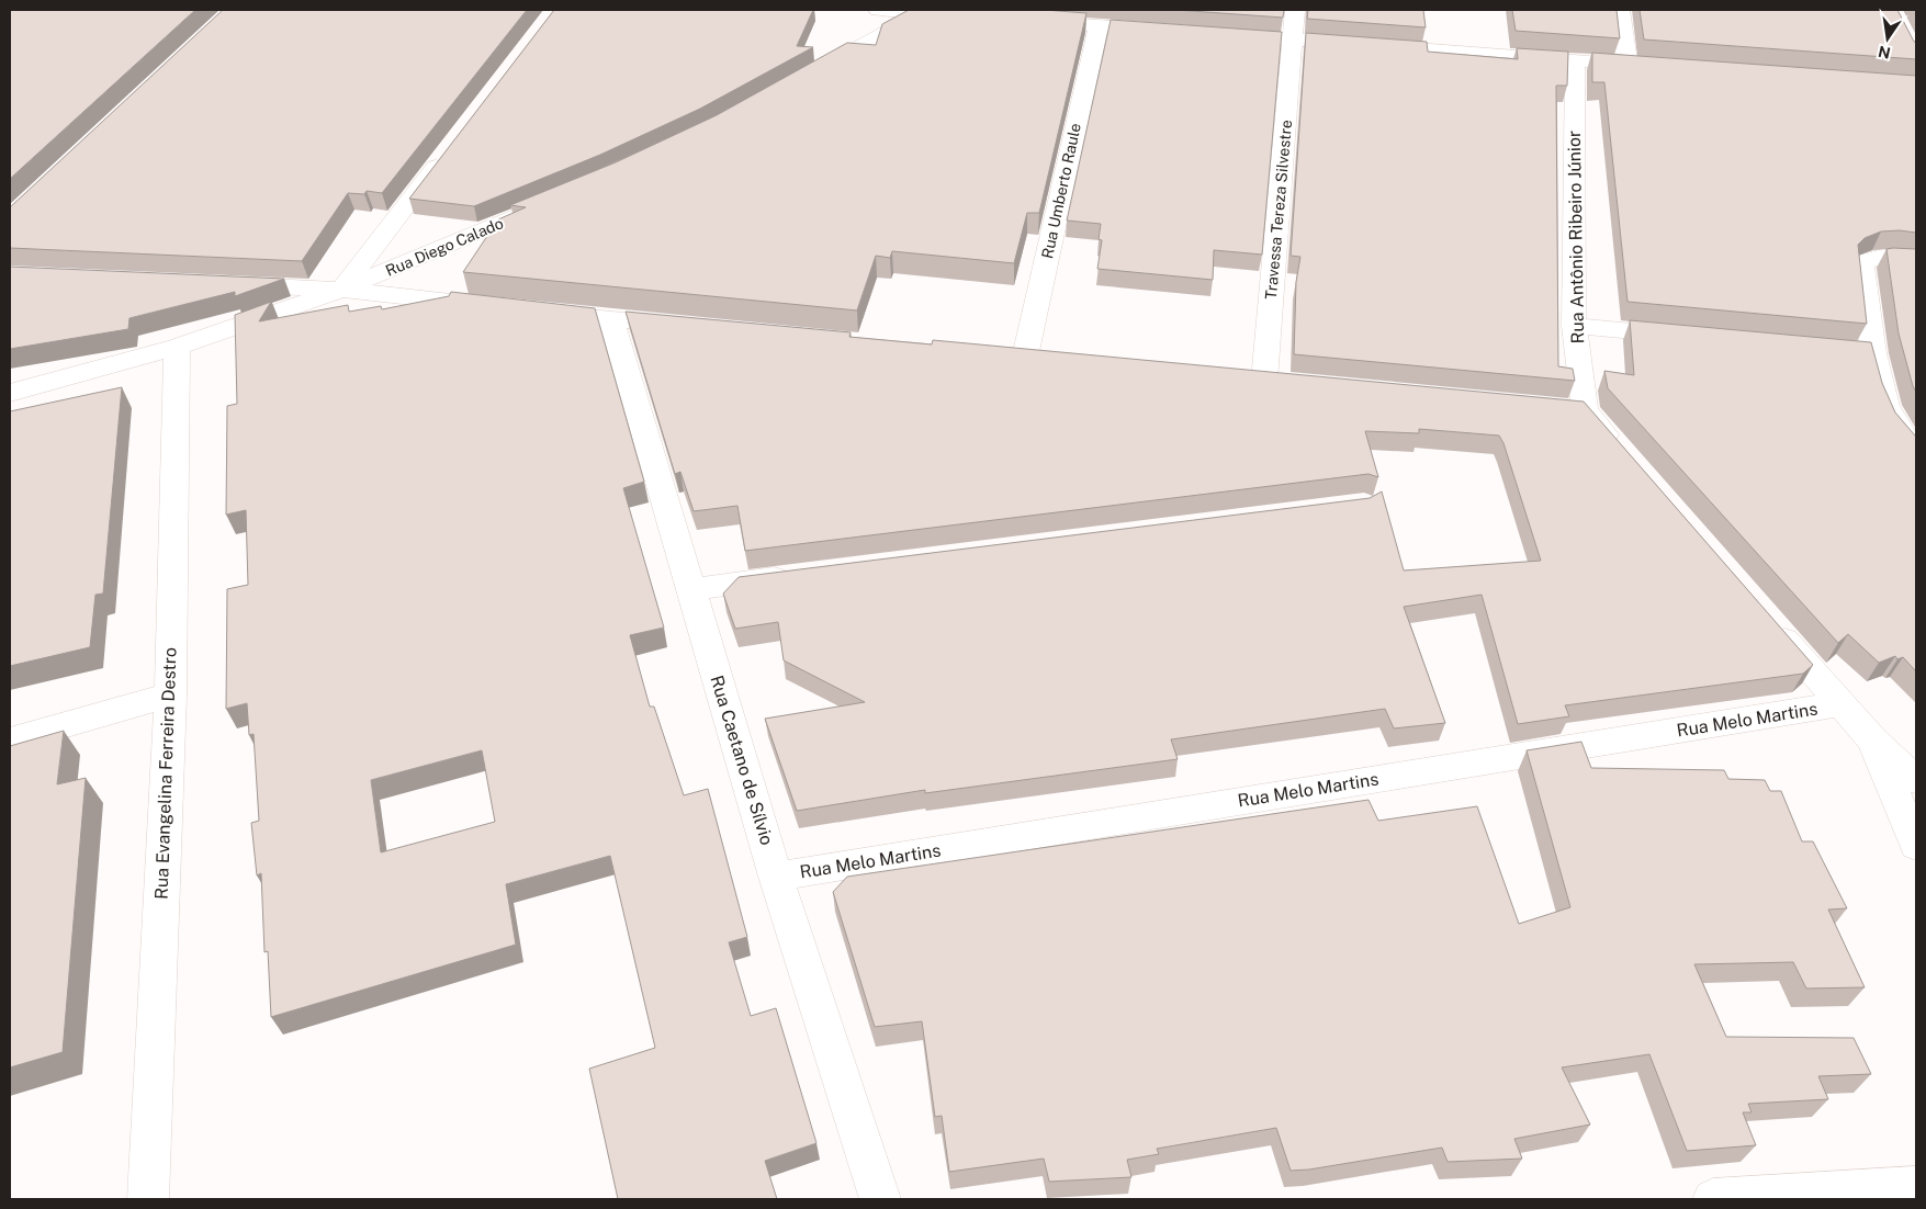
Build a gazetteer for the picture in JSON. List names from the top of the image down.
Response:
{
  "streets": {
    "street": [
      "Rua Umberto Raule",
      "Travessa Tereza Silvestre",
      "Rua Antônio Ribeiro Júnior",
      "Rua Diego Calado",
      "Rua Melo Martins",
      "Rua Caetano de Sílvio",
      "Rua Evangelina Ferreira Destro"
    ]
  },
  "crossings": [
    ["Rua Diego Calado", "Rua Evangelina Ferreira Destro"],
    ["Rua Melo Martins", "Rua Caetano de Sílvio"]
  ],
  "north": "bottom"
}
